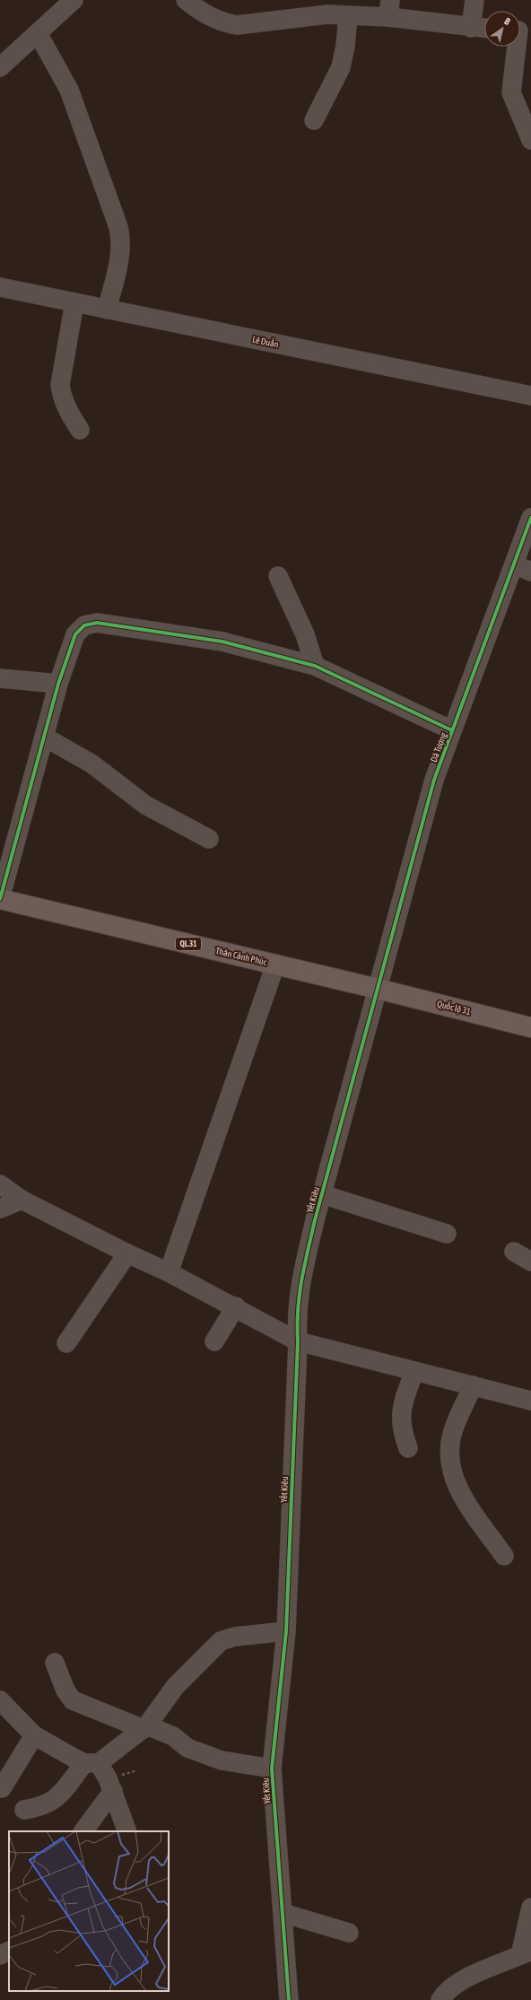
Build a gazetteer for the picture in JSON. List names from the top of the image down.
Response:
{
  "streets": {
    "highway": ["QL.31", "Thân Cảnh Phúc", "Quốc lộ 31"],
    "street": ["Lê Duẩn", "Dã Tượng", "Yết Kiêu"]
  },
  "crossings": [
    ["Dã Tượng", "Thân Cảnh Phúc"],
    ["Dã Tượng", "Quốc lộ 31"],
    ["Dã Tượng", "Yết Kiêu"],
    ["Thân Cảnh Phúc", "Quốc lộ 31"],
    ["Thân Cảnh Phúc", "Yết Kiêu"],
    ["Quốc lộ 31", "Yết Kiêu"]
  ],
  "north": "top right"
}
